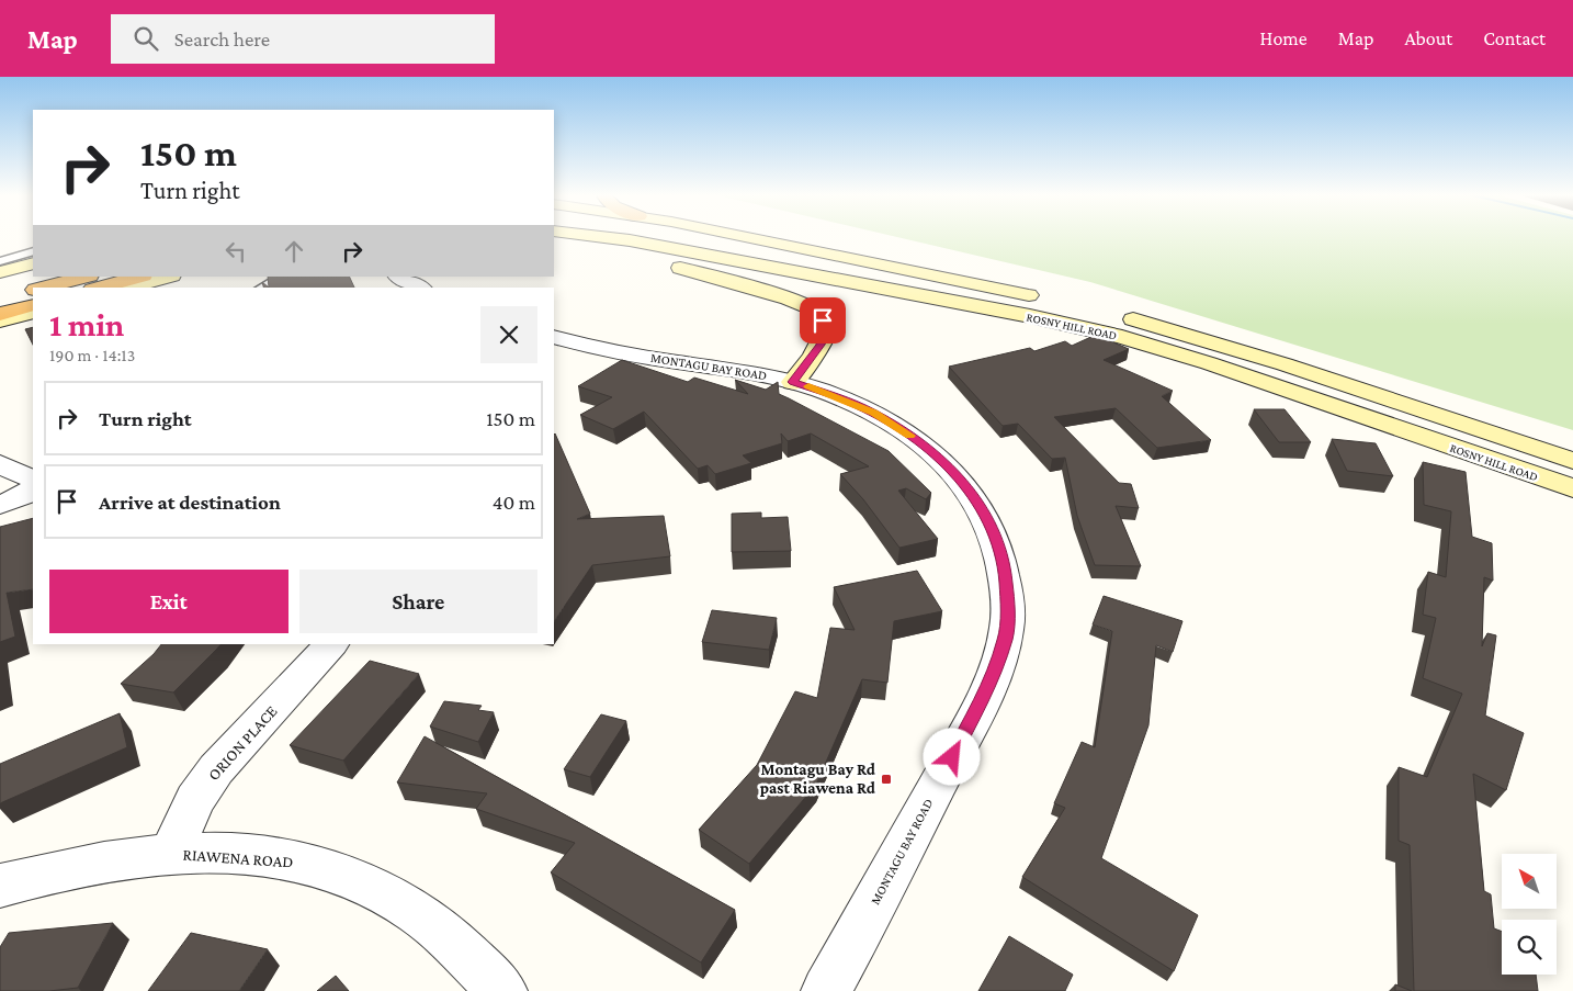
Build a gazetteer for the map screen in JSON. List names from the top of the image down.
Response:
{
  "streets": {
    "main road": ["ROSNY HILL ROAD"],
    "street": ["MONTAGU BAY ROAD", "ORION PLACE", "RIAWENA ROAD"]
  },
  "crossings": [
    ["ORION PLACE", "RIAWENA ROAD"]
  ],
  "places": {
    "transit": ["Montagu Bay Rd past Riawena Rd"]
  },
  "north": "top left",
  "page": {
    "header": "Map",
    "search": "Search here",
    "nav": [
      "Home",
      "Map",
      "About",
      "Contact"
    ],
    "turn": ["150 m", "Turn right"],
    "heading": ["1 min", "190 m · 14:13"],
    "list": [
      {
        "name": "Turn right",
        "value": "150 m"
      },
      {
        "name": "Arrive at destination",
        "value": "40 m"
      }
    ],
    "buttons": ["Exit", "Share"]
  }
}
